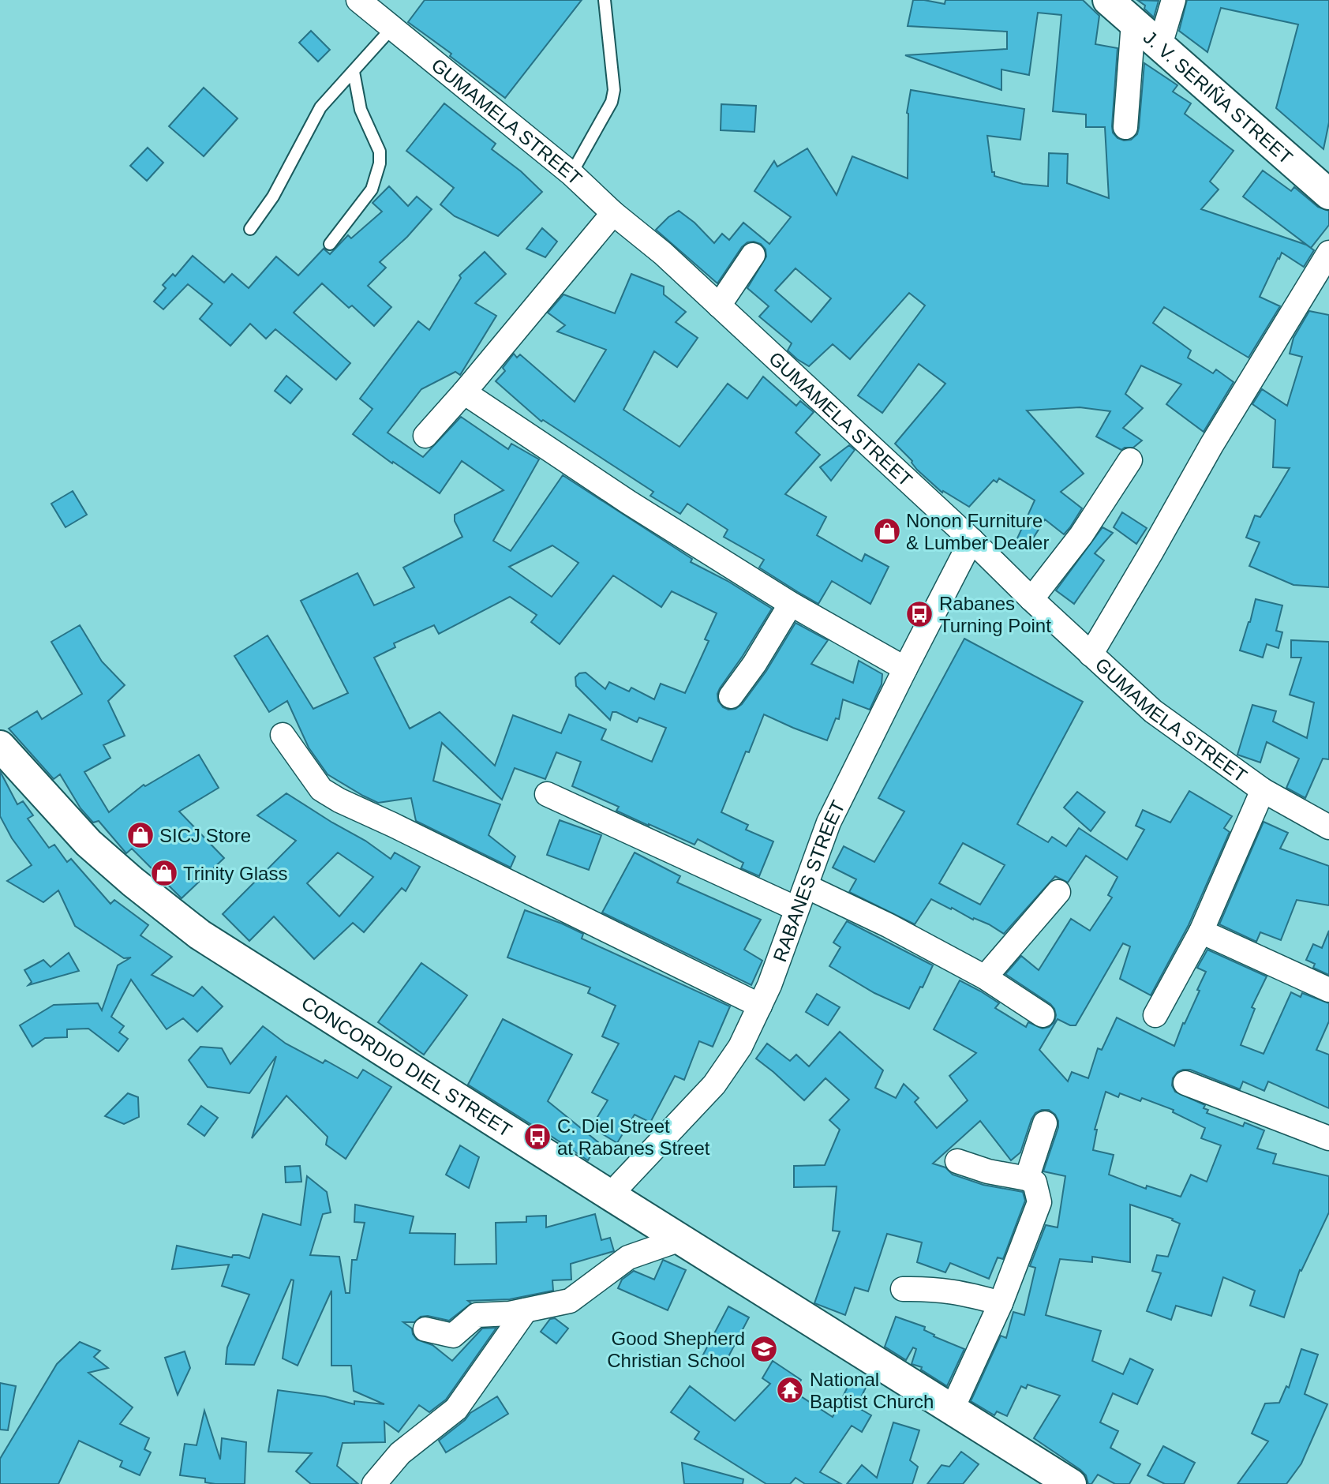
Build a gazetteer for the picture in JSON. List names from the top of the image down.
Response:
{
  "streets": {
    "main road": ["J. V. SERIÑA STREET", "CONCORDIO DIEL STREET"],
    "street": ["GUMAMELA STREET", "RABANES STREET"]
  },
  "crossings": [
    ["GUMAMELA STREET", "RABANES STREET"],
    ["RABANES STREET", "CONCORDIO DIEL STREET"]
  ],
  "places": {
    "shop": ["Nonon Furniture & Lumber Dealer", "SICJ Store", "Trinity Glass"],
    "bus stop": ["Rabanes Turning Point", "C. Diel Street at Rabanes Street"],
    "school or university": ["Good Shepherd Christian School"],
    "temple": ["National Baptist Church"]
  }
}
